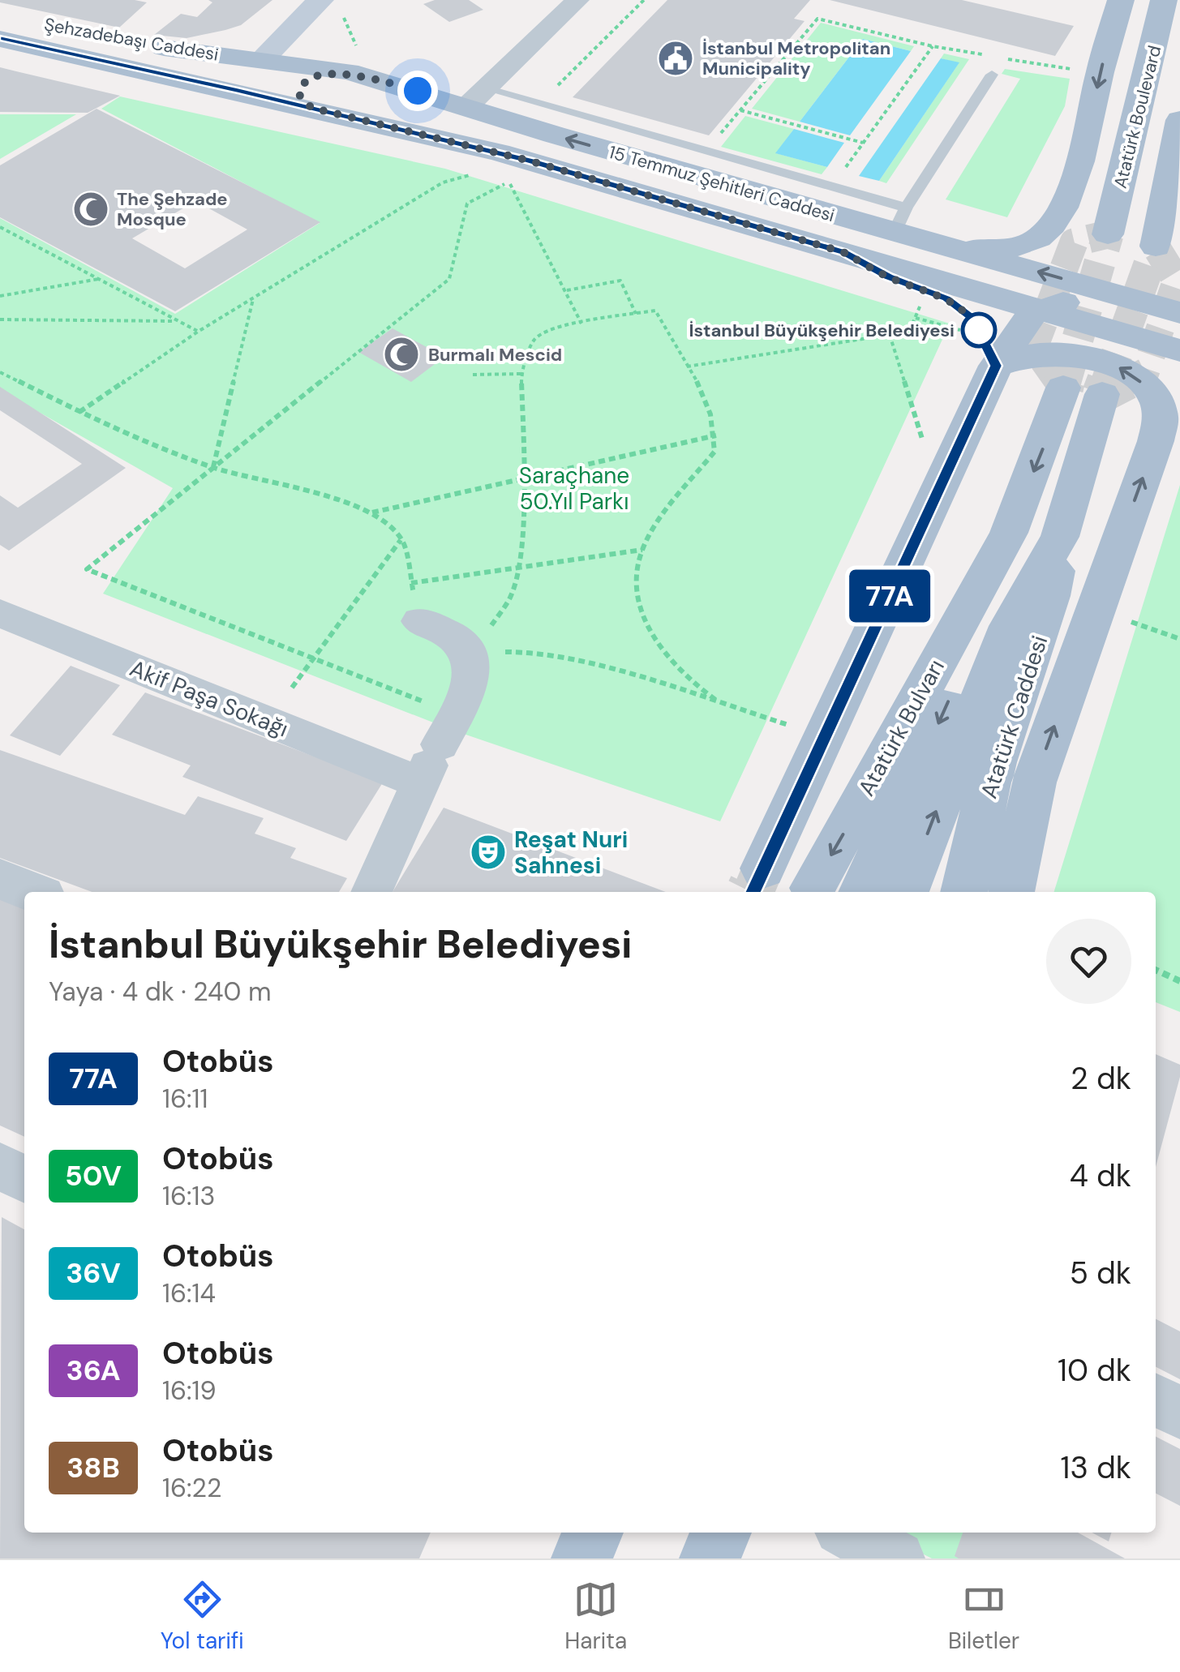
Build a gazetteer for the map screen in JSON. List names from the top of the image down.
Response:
{
  "streets": {
    "main road": [
      "Şehzadebaşı Caddesi",
      "Atatürk Boulevard",
      "15 Temmuz Şehitleri Caddesi",
      "Atatürk Caddesi",
      "Atatürk Bulvarı"
    ],
    "street": ["Akif Paşa Sokağı"]
  },
  "crossings": [
    ["Şehzadebaşı Caddesi", "15 Temmuz Şehitleri Caddesi"]
  ],
  "parks": ["Saraçhane 50.Yıl Parkı"],
  "places": {
    "public building": ["İstanbul Metropolitan Municipality"],
    "mosque": ["The Şehzade Mosque", "Burmalı Mescid"],
    "other": ["İstanbul Büyükşehir Belediyesi"],
    "theatre": ["Reşat Nuri Sahnesi"]
  },
  "lines": ["bus line 77A"],
  "page": {
    "on_map": "77A",
    "heading": ["İstanbul Büyükşehir Belediyesi", "Yaya · 4 dk · 240 m"],
    "list": [
      {
        "mark": "77A",
        "name": "Otobüs",
        "note": "16:11",
        "value": "2 dk"
      },
      {
        "mark": "50V",
        "name": "Otobüs",
        "note": "16:13",
        "value": "4 dk"
      },
      {
        "mark": "36V",
        "name": "Otobüs",
        "note": "16:14",
        "value": "5 dk"
      },
      {
        "mark": "36A",
        "name": "Otobüs",
        "note": "16:19",
        "value": "10 dk"
      },
      {
        "mark": "38B",
        "name": "Otobüs",
        "note": "16:22",
        "value": "13 dk"
      }
    ],
    "tabs": ["Yol tarifi", "Harita", "Biletler"]
  }
}
